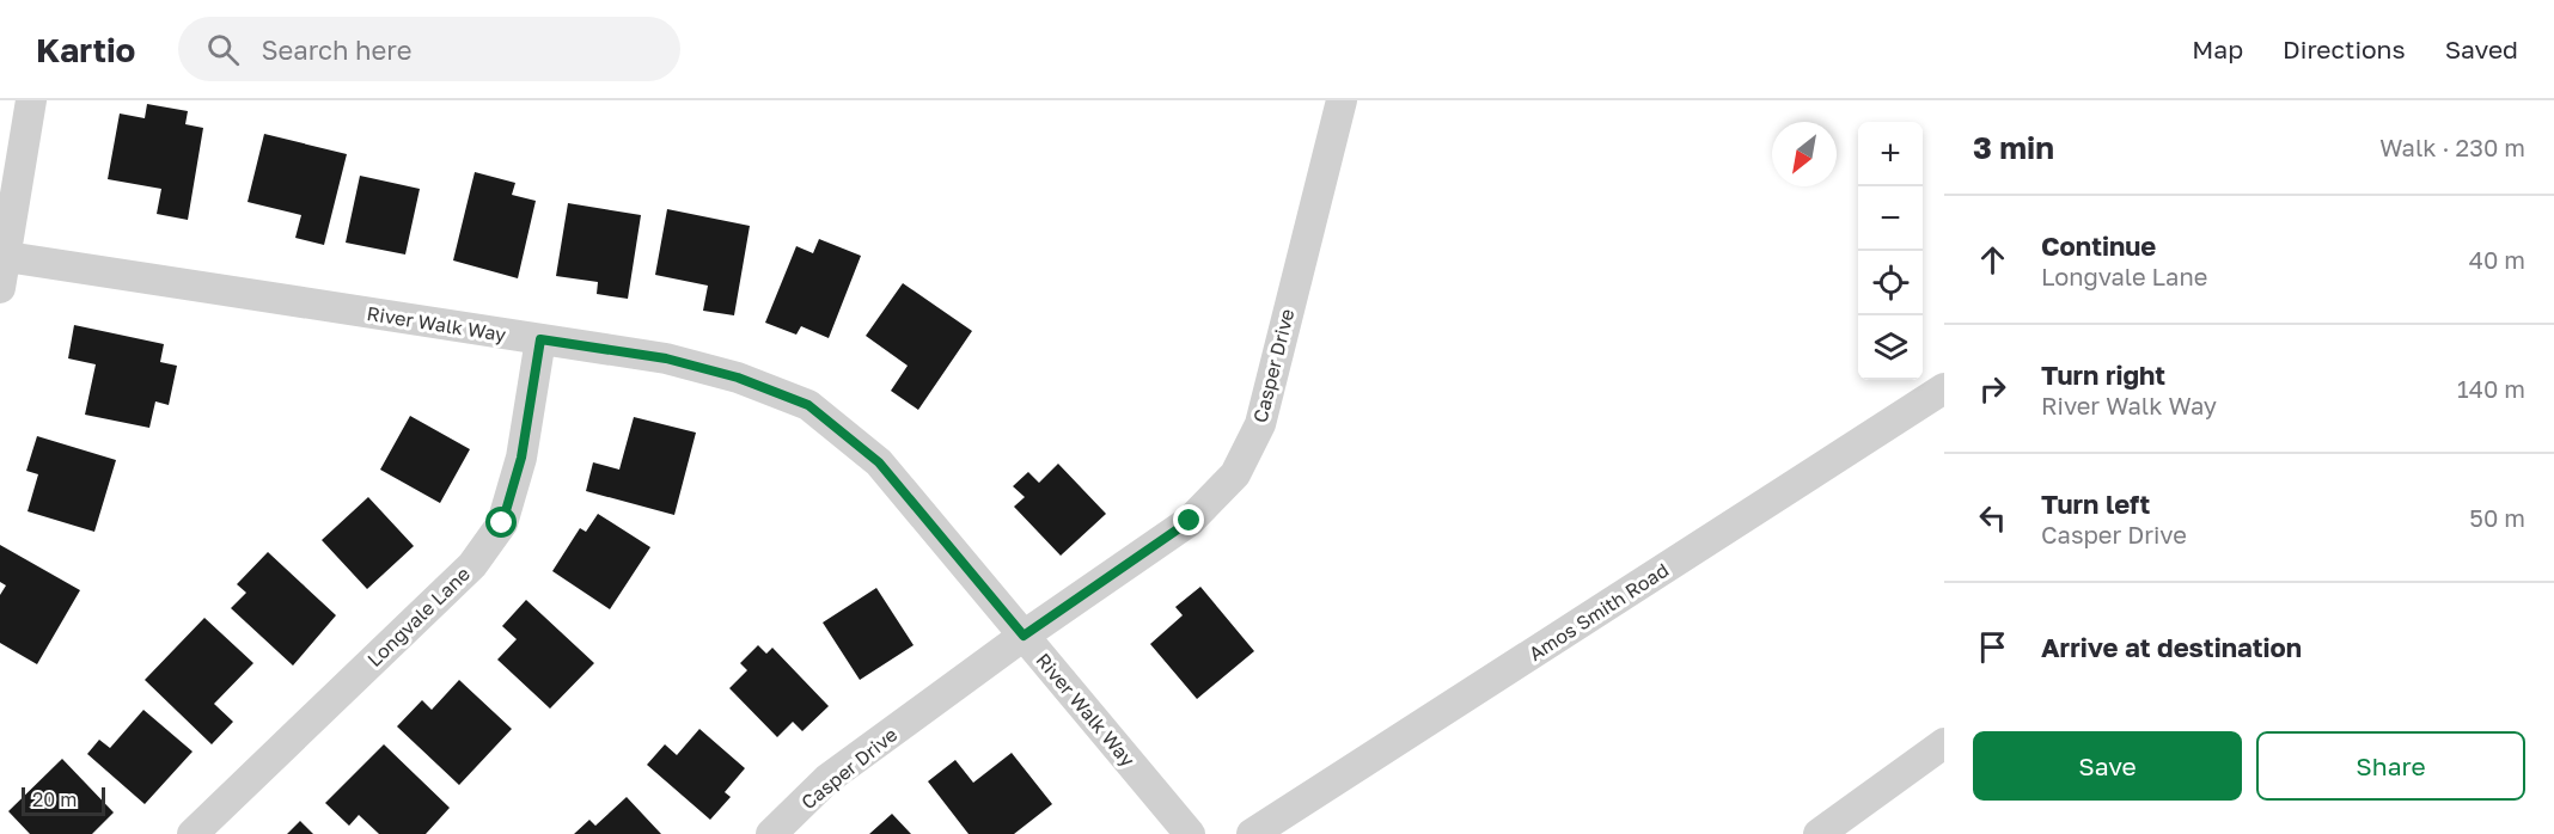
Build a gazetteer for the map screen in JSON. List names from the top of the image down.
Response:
{
  "streets": {
    "street": [
      "River Walk Way",
      "Casper Drive",
      "Amos Smith Road",
      "Longvale Lane"
    ]
  },
  "crossings": [
    ["River Walk Way", "Casper Drive"],
    ["River Walk Way", "Longvale Lane"]
  ],
  "scale_bar": "20 m",
  "north": "bottom left",
  "page": {
    "header": "Kartio",
    "search": "Search here",
    "nav": ["Map", "Directions", "Saved"],
    "heading": ["3 min", "Walk · 230 m"],
    "map_buttons": ["+", "−"],
    "list": [
      ["Continue", "Longvale Lane", "40 m"],
      ["Turn right", "River Walk Way", "140 m"],
      ["Turn left", "Casper Drive", "50 m"],
      "Arrive at destination"
    ],
    "buttons": ["Save", "Share"],
    "scale": "20 m"
  }
}
